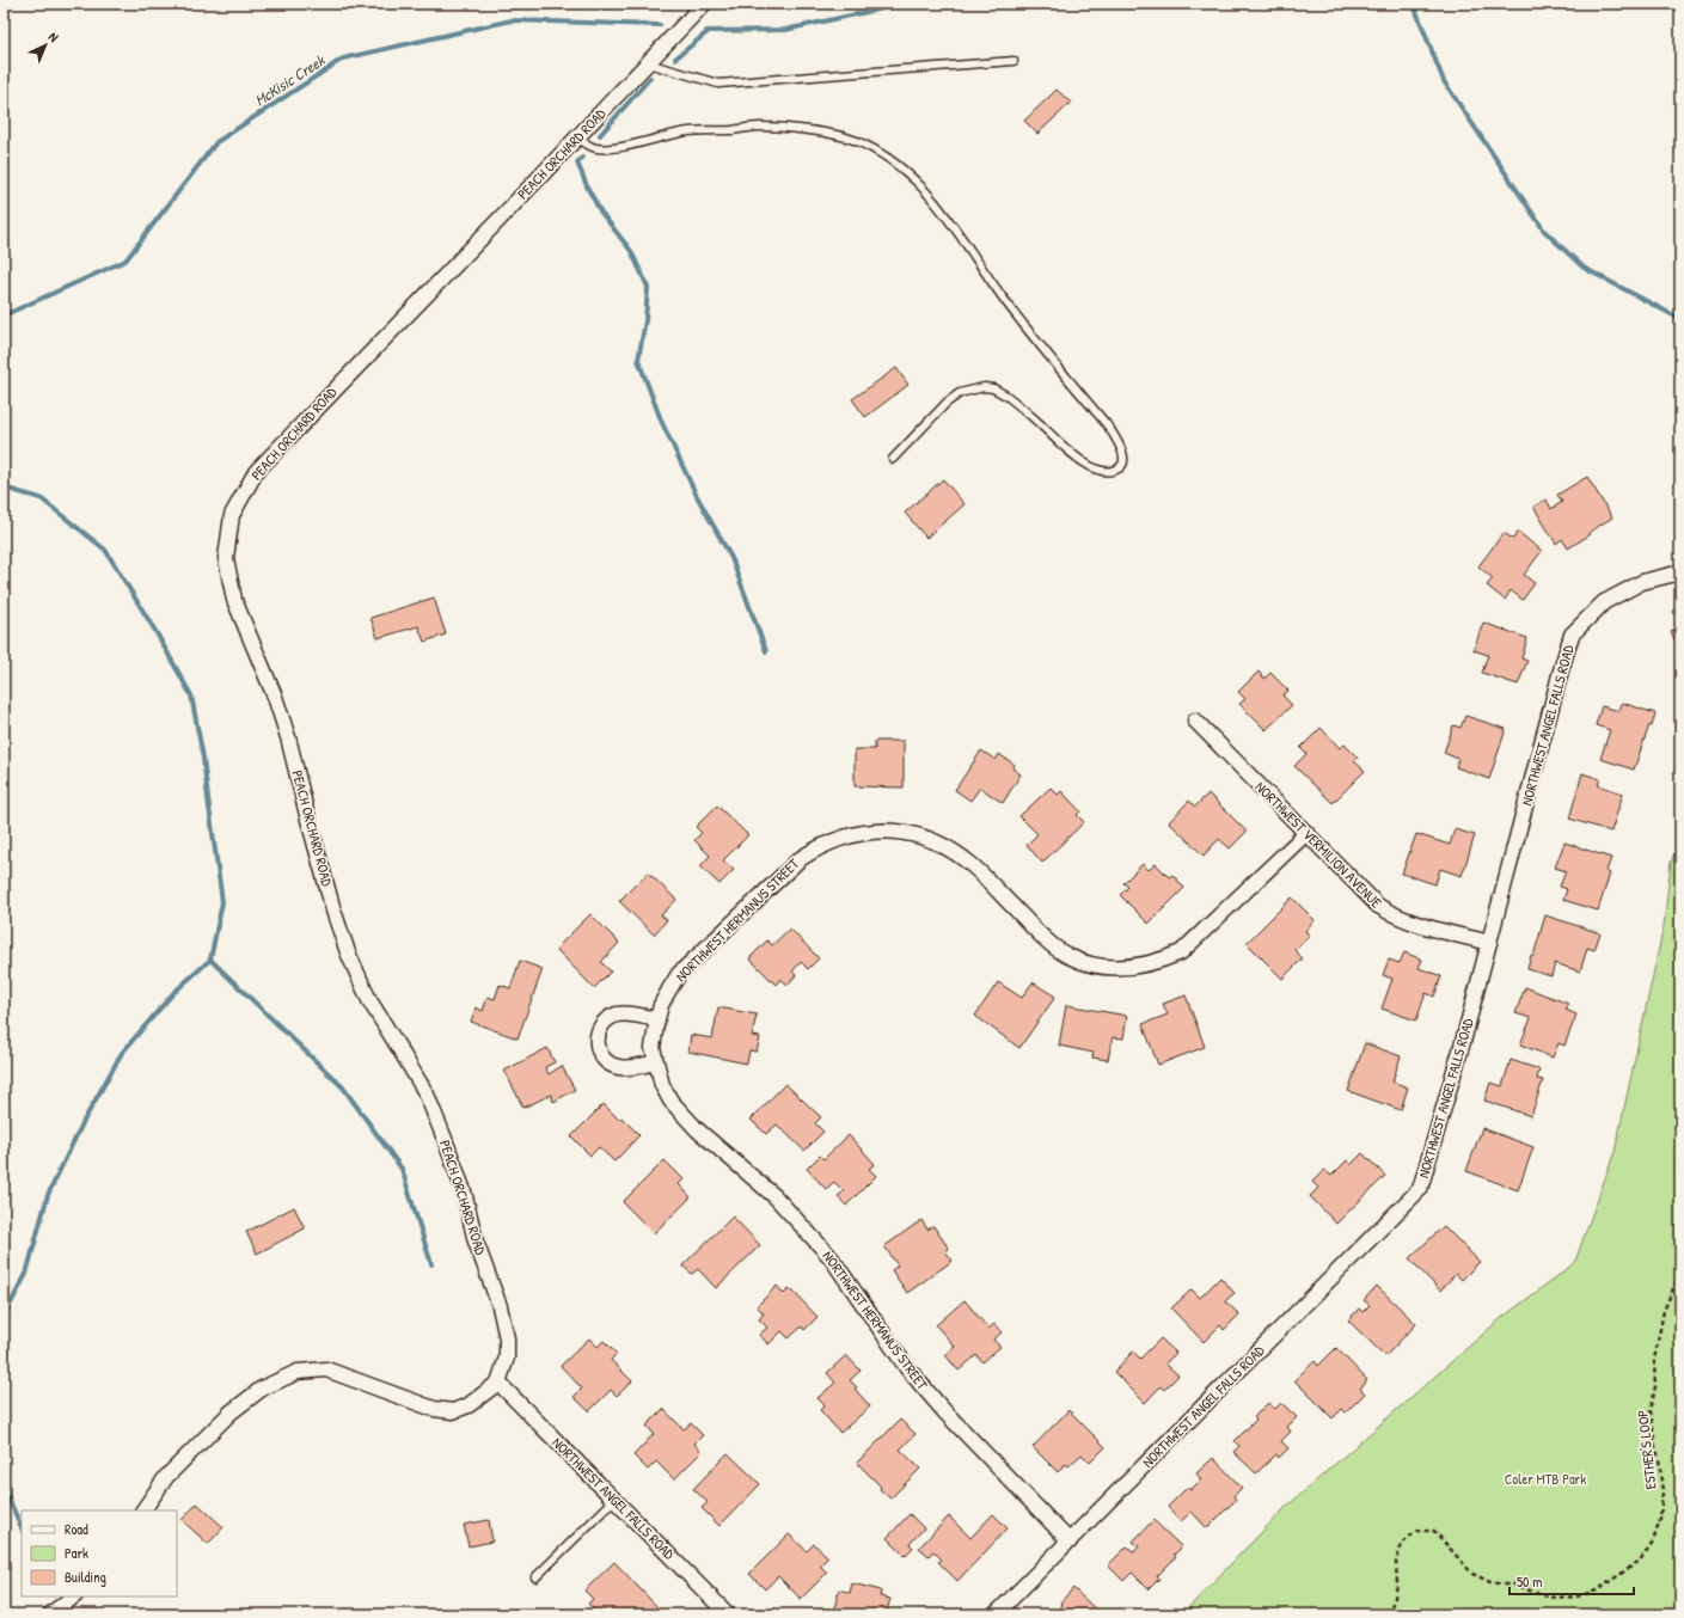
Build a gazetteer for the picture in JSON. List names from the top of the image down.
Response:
{
  "streets": {
    "street": [
      "PEACH ORCHARD ROAD",
      "NORTHWEST ANGEL FALLS ROAD",
      "NORTHWEST VERMILION AVENUE",
      "NORTHWEST HERMANUS STREET"
    ],
    "path": ["ESTHER'S LOOP"]
  },
  "crossings": [
    ["PEACH ORCHARD ROAD", "NORTHWEST ANGEL FALLS ROAD"],
    ["NORTHWEST ANGEL FALLS ROAD", "NORTHWEST VERMILION AVENUE"],
    ["NORTHWEST ANGEL FALLS ROAD", "NORTHWEST HERMANUS STREET"],
    ["NORTHWEST VERMILION AVENUE", "NORTHWEST HERMANUS STREET"]
  ],
  "water": ["McKisic Creek"],
  "parks": ["Coler MTB Park"],
  "legend": ["Road", "Park", "Building"],
  "scale_bar": "50 m",
  "north": "top right"
}
